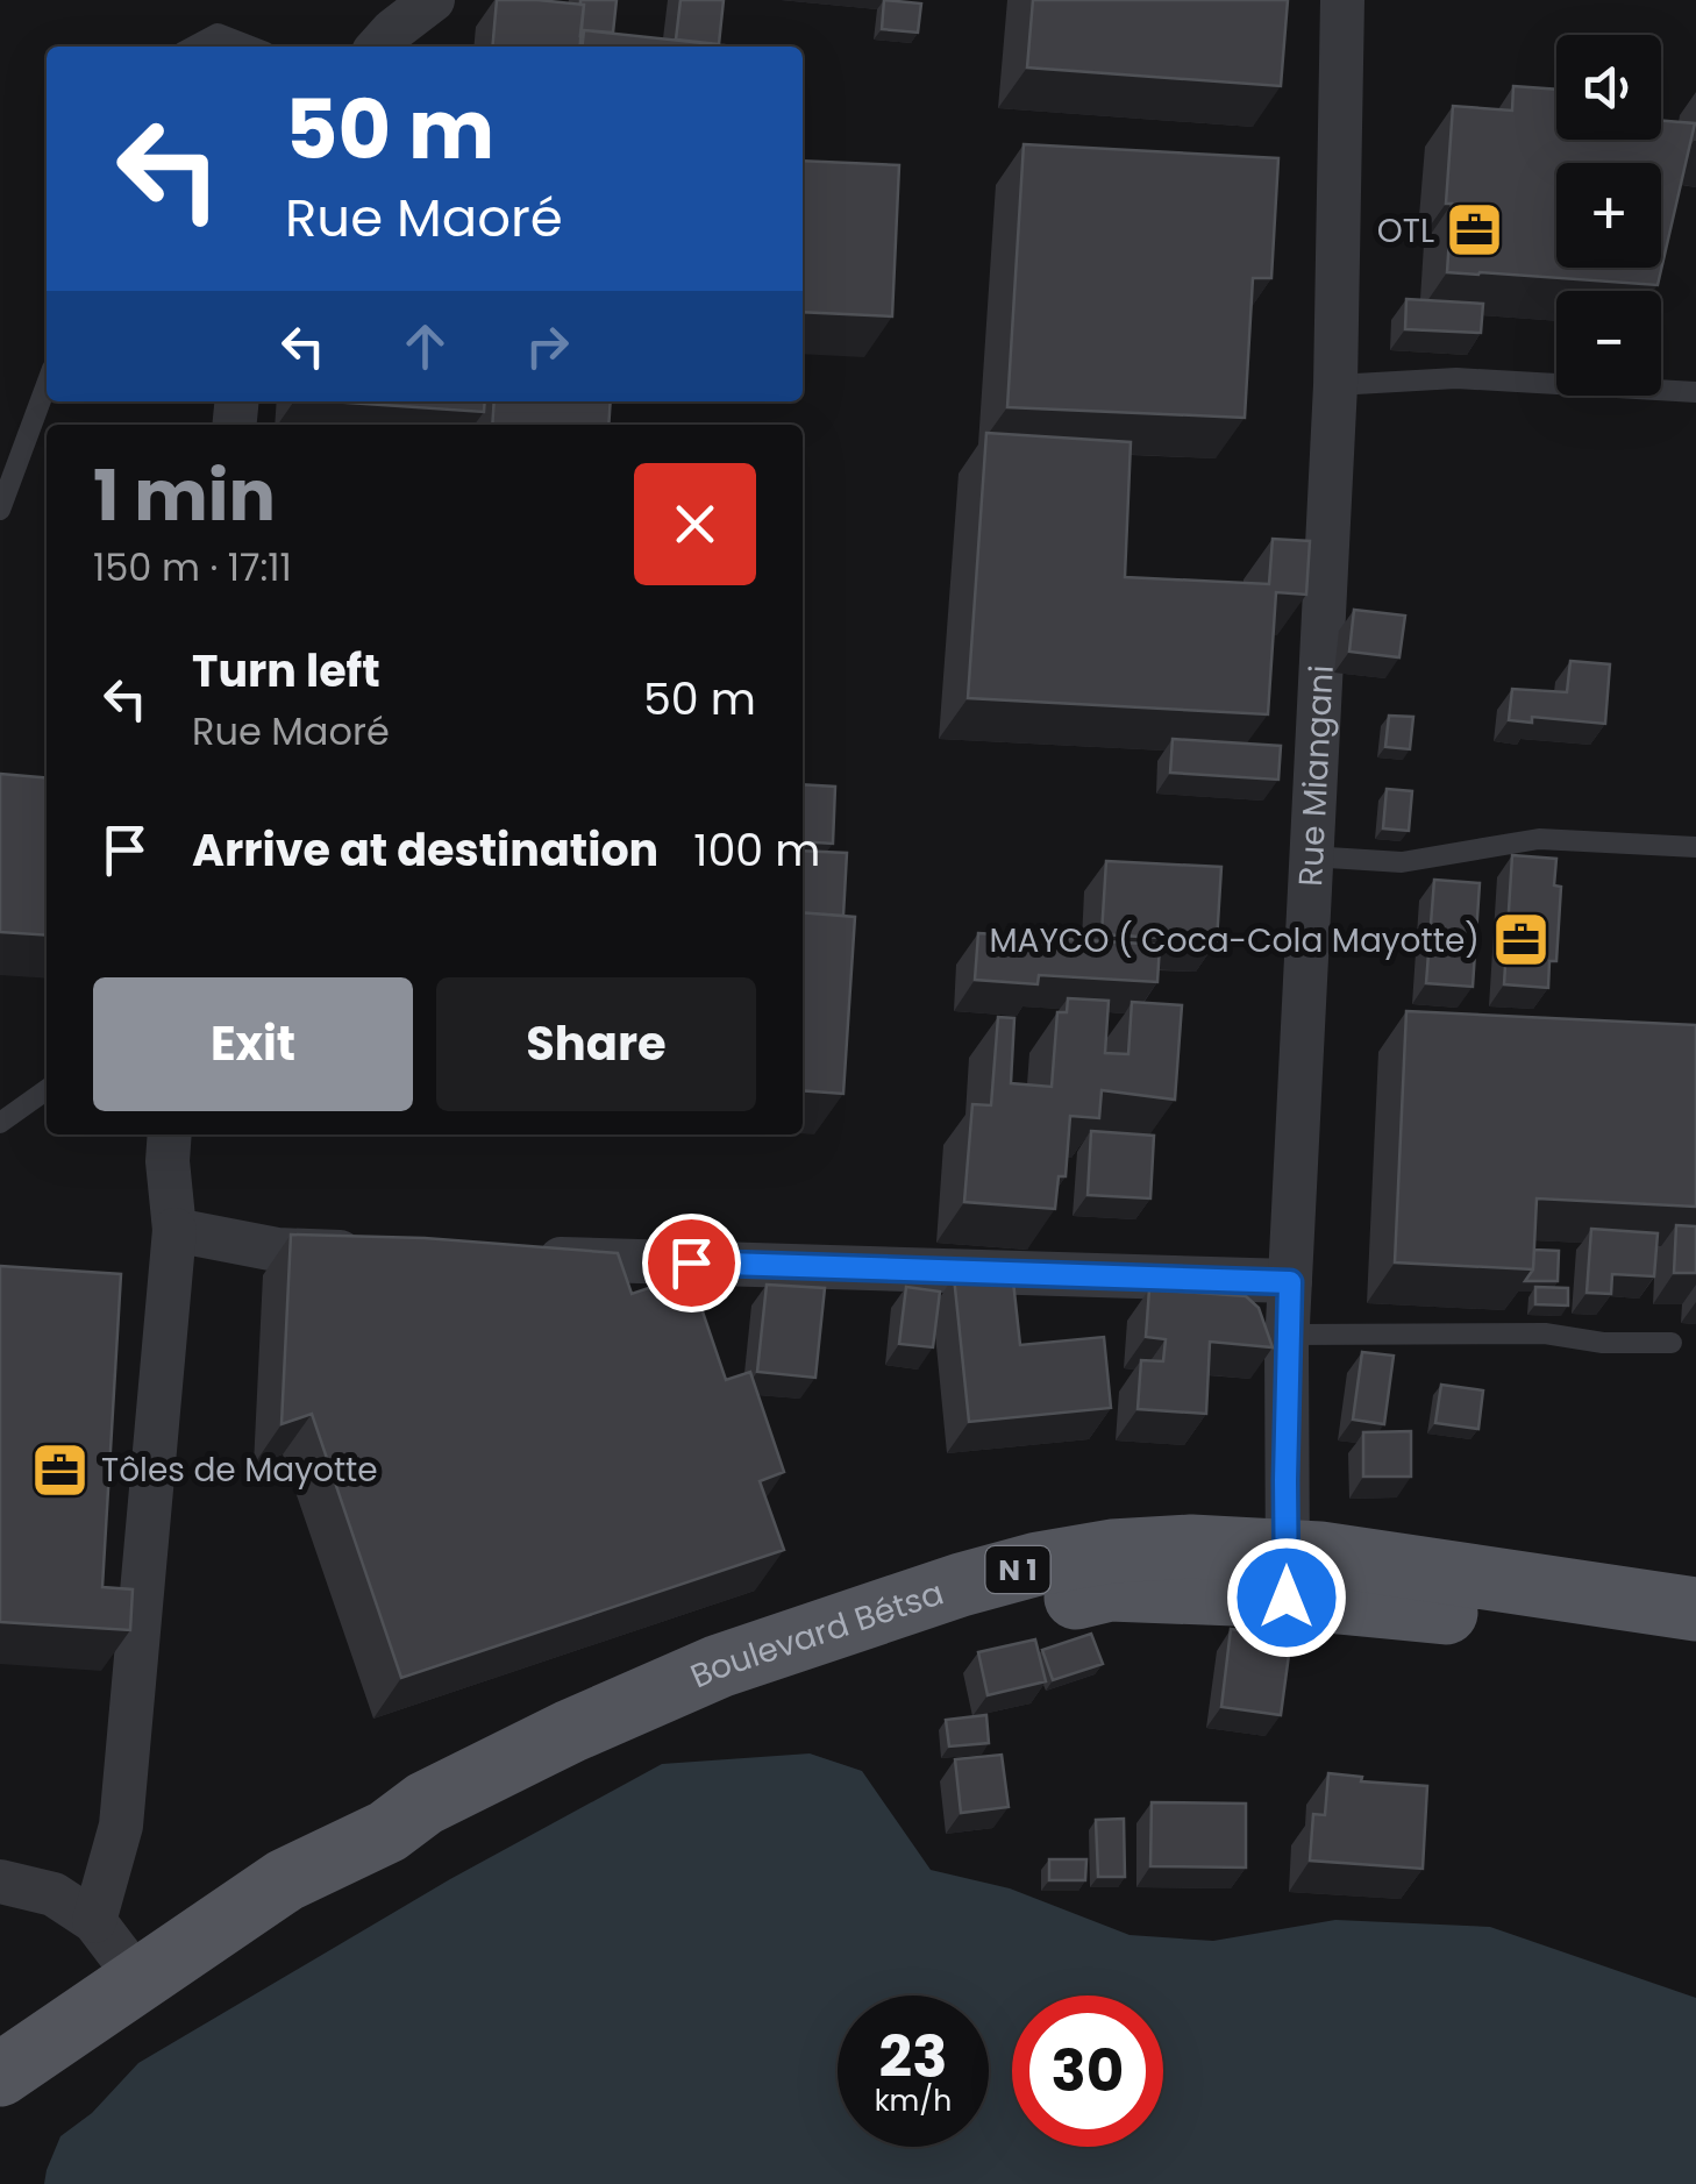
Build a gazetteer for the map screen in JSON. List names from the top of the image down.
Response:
{
  "streets": {
    "main road": ["N 1", "Boulevard Bétsa"],
    "street": ["Rue Miangani"]
  },
  "crossings": [
    ["Rue Miangani", "Boulevard Bétsa"]
  ],
  "places": {
    "office": ["OTL", "MAYCO ( Coca-Cola Mayotte)", "Tôles de Mayotte"]
  },
  "page": {
    "map_buttons": ["+", "−"],
    "turn": ["50 m", "Rue Maoré"],
    "heading": ["1 min", "150 m · 17:11"],
    "list": [
      {
        "name": "Turn left",
        "note": "Rue Maoré",
        "value": "50 m"
      },
      {
        "name": "Arrive at destination",
        "value": "100 m"
      }
    ],
    "buttons": ["Exit", "Share"],
    "speed": "23 km/h",
    "limit": "30"
  }
}
